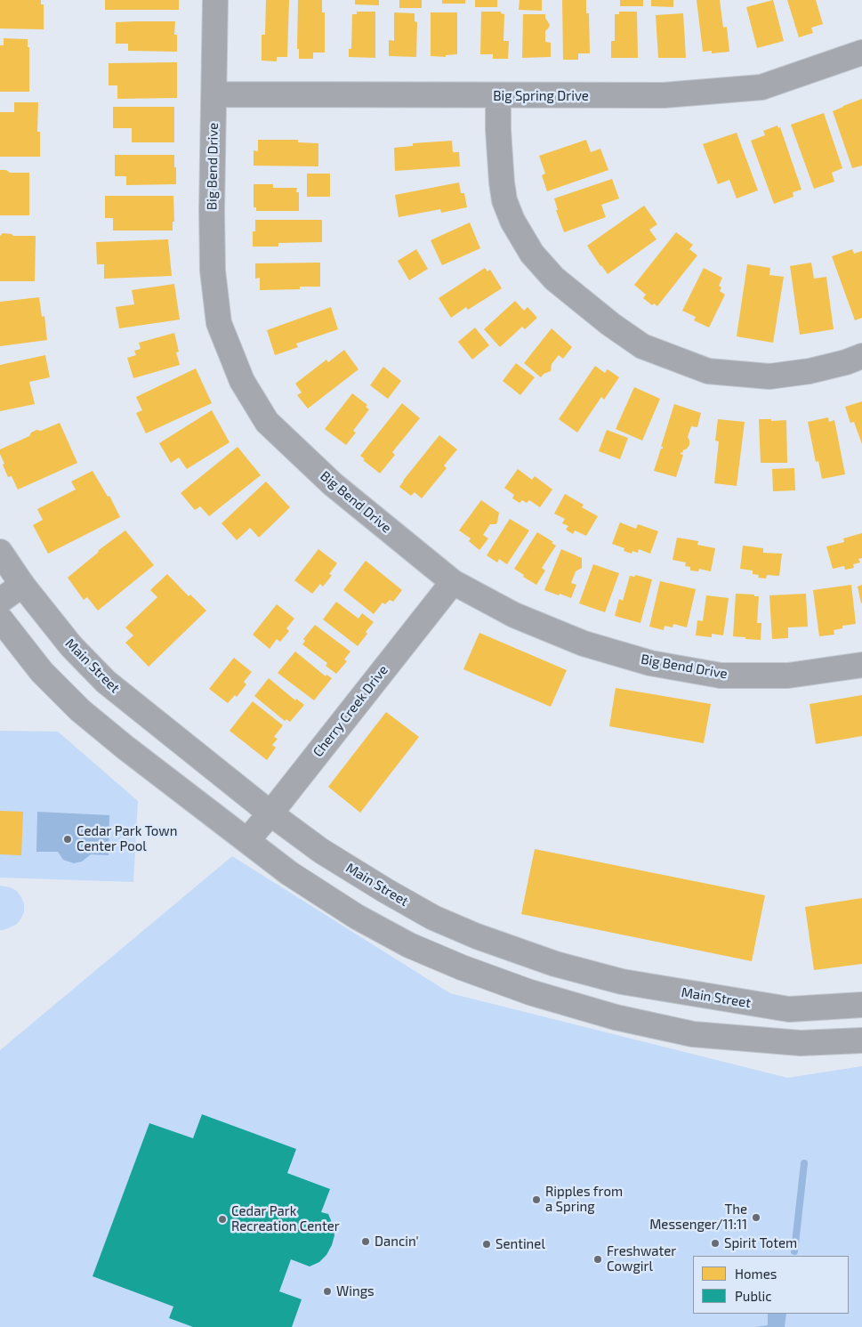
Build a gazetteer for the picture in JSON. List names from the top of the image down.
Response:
{
  "streets": {
    "street": [
      "Big Spring Drive",
      "Big Bend Drive",
      "Main Street",
      "Cherry Creek Drive"
    ]
  },
  "crossings": [
    ["Big Spring Drive", "Big Bend Drive"],
    ["Big Bend Drive", "Cherry Creek Drive"],
    ["Main Street", "Cherry Creek Drive"]
  ],
  "places": [
    "Cedar Park Town Center Pool",
    "Ripples from a Spring",
    "The Messenger/11:11",
    "Cedar Park Recreation Center",
    "Dancin'",
    "Spirit Totem",
    "Sentinel",
    "Freshwater Cowgirl",
    "Wings"
  ],
  "legend": ["Homes", "Public"]
}
